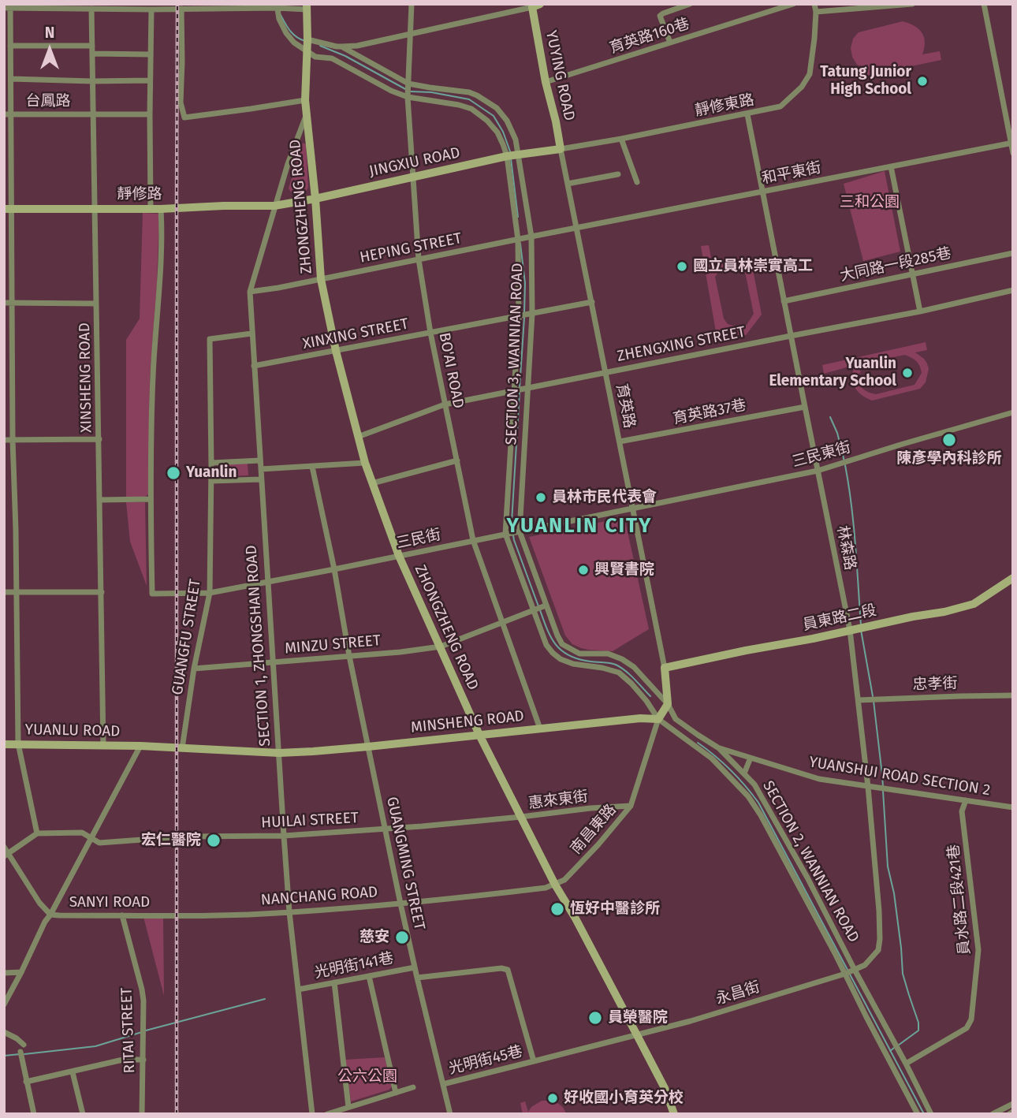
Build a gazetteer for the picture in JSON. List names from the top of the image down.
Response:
{
  "streets": {
    "street": [
      "育英路160巷",
      "YUYING ROAD",
      "台鳳路",
      "靜修東路",
      "JINGXIU ROAD",
      "和平東街",
      "靜修路",
      "ZHONGZHENG ROAD",
      "HEPING STREET",
      "大同路一段285巷",
      "XINXING STREET",
      "ZHENGXING STREET",
      "SECTION 3, WANNIAN ROAD",
      "BO'AI ROAD",
      "XINSHENG ROAD",
      "育英路",
      "育英路37巷",
      "三民東街",
      "三民街",
      "林森路",
      "員東路二段",
      "GUANGFU STREET",
      "MINZU STREET",
      "SECTION 1, ZHONGSHAN ROAD",
      "忠孝街",
      "MINSHENG ROAD",
      "YUANLU ROAD",
      "YUANSHUI ROAD SECTION 2",
      "惠來東街",
      "HUILAI STREET",
      "南昌東路",
      "SECTION 2, WANNIAN ROAD",
      "GUANGMING STREET",
      "NANCHANG ROAD",
      "員水路二段421巷",
      "SANYI ROAD",
      "光明街141巷",
      "永昌街",
      "RITAI STREET",
      "光明街45巷"
    ]
  },
  "crossings": [
    ["育英路160巷", "YUYING ROAD"],
    ["YUYING ROAD", "靜修東路"],
    ["YUYING ROAD", "JINGXIU ROAD"],
    ["YUYING ROAD", "育英路"],
    ["台鳳路", "XINSHENG ROAD"],
    ["靜修東路", "JINGXIU ROAD"],
    ["靜修東路", "育英路"],
    ["靜修東路", "林森路"],
    ["JINGXIU ROAD", "靜修路"],
    ["JINGXIU ROAD", "ZHONGZHENG ROAD"],
    ["JINGXIU ROAD", "SECTION 3, WANNIAN ROAD"],
    ["JINGXIU ROAD", "BO'AI ROAD"],
    ["JINGXIU ROAD", "育英路"],
    ["JINGXIU ROAD", "SECTION 1, ZHONGSHAN ROAD"],
    ["和平東街", "HEPING STREET"],
    ["和平東街", "育英路"],
    ["和平東街", "林森路"],
    ["靜修路", "XINSHENG ROAD"],
    ["靜修路", "SECTION 1, ZHONGSHAN ROAD"],
    ["ZHONGZHENG ROAD", "HEPING STREET"],
    ["ZHONGZHENG ROAD", "XINXING STREET"],
    ["ZHONGZHENG ROAD", "ZHENGXING STREET"],
    ["ZHONGZHENG ROAD", "SECTION 3, WANNIAN ROAD"],
    ["ZHONGZHENG ROAD", "三民街"],
    ["ZHONGZHENG ROAD", "MINZU STREET"],
    ["ZHONGZHENG ROAD", "SECTION 1, ZHONGSHAN ROAD"],
    ["ZHONGZHENG ROAD", "MINSHENG ROAD"],
    ["ZHONGZHENG ROAD", "惠來東街"],
    ["ZHONGZHENG ROAD", "HUILAI STREET"],
    ["ZHONGZHENG ROAD", "南昌東路"],
    ["ZHONGZHENG ROAD", "NANCHANG ROAD"],
    ["ZHONGZHENG ROAD", "永昌街"],
    ["HEPING STREET", "SECTION 3, WANNIAN ROAD"],
    ["HEPING STREET", "BO'AI ROAD"],
    ["HEPING STREET", "育英路"],
    ["HEPING STREET", "SECTION 1, ZHONGSHAN ROAD"],
    ["大同路一段285巷", "林森路"],
    ["XINXING STREET", "SECTION 3, WANNIAN ROAD"],
    ["XINXING STREET", "BO'AI ROAD"],
    ["XINXING STREET", "育英路"],
    ["XINXING STREET", "SECTION 1, ZHONGSHAN ROAD"],
    ["ZHENGXING STREET", "SECTION 3, WANNIAN ROAD"],
    ["ZHENGXING STREET", "BO'AI ROAD"],
    ["ZHENGXING STREET", "育英路"],
    ["ZHENGXING STREET", "林森路"],
    ["SECTION 3, WANNIAN ROAD", "BO'AI ROAD"],
    ["SECTION 3, WANNIAN ROAD", "三民街"],
    ["SECTION 3, WANNIAN ROAD", "MINZU STREET"],
    ["SECTION 3, WANNIAN ROAD", "MINSHENG ROAD"],
    ["SECTION 3, WANNIAN ROAD", "南昌東路"],
    ["SECTION 3, WANNIAN ROAD", "SECTION 2, WANNIAN ROAD"],
    ["BO'AI ROAD", "三民街"],
    ["BO'AI ROAD", "MINZU STREET"],
    ["BO'AI ROAD", "MINSHENG ROAD"],
    ["XINSHENG ROAD", "YUANLU ROAD"],
    ["育英路", "育英路37巷"],
    ["育英路", "三民東街"],
    ["育英路", "三民街"],
    ["育英路", "員東路二段"],
    ["育英路37巷", "林森路"],
    ["三民東街", "三民街"],
    ["三民東街", "林森路"],
    ["三民街", "GUANGFU STREET"],
    ["三民街", "SECTION 1, ZHONGSHAN ROAD"],
    ["三民街", "GUANGMING STREET"],
    ["林森路", "員東路二段"],
    ["林森路", "忠孝街"],
    ["林森路", "YUANSHUI ROAD SECTION 2"],
    ["林森路", "SECTION 2, WANNIAN ROAD"],
    ["林森路", "永昌街"],
    ["GUANGFU STREET", "MINZU STREET"],
    ["GUANGFU STREET", "SECTION 1, ZHONGSHAN ROAD"],
    ["MINZU STREET", "SECTION 1, ZHONGSHAN ROAD"],
    ["MINZU STREET", "GUANGMING STREET"],
    ["SECTION 1, ZHONGSHAN ROAD", "MINSHENG ROAD"],
    ["SECTION 1, ZHONGSHAN ROAD", "YUANLU ROAD"],
    ["MINSHENG ROAD", "南昌東路"],
    ["MINSHENG ROAD", "SECTION 2, WANNIAN ROAD"],
    ["MINSHENG ROAD", "GUANGMING STREET"],
    ["YUANSHUI ROAD SECTION 2", "SECTION 2, WANNIAN ROAD"],
    ["YUANSHUI ROAD SECTION 2", "員水路二段421巷"],
    ["惠來東街", "HUILAI STREET"],
    ["惠來東街", "南昌東路"],
    ["HUILAI STREET", "GUANGMING STREET"],
    ["南昌東路", "SECTION 2, WANNIAN ROAD"],
    ["南昌東路", "NANCHANG ROAD"],
    ["SECTION 2, WANNIAN ROAD", "員水路二段421巷"],
    ["SECTION 2, WANNIAN ROAD", "永昌街"],
    ["GUANGMING STREET", "NANCHANG ROAD"],
    ["GUANGMING STREET", "光明街141巷"],
    ["GUANGMING STREET", "光明街45巷"],
    ["NANCHANG ROAD", "SANYI ROAD"],
    ["SANYI ROAD", "RITAI STREET"]
  ],
  "districts": ["YUANLIN CITY"],
  "parks": ["三和公園", "公六公園"],
  "places": [
    "Tatung Junior High School",
    "國立員林崇實高工",
    "Yuanlin Elementary School",
    "陳彥學內科診所",
    "Yuanlin",
    "員林市民代表會",
    "興賢書院",
    "宏仁醫院",
    "恆好中醫診所",
    "慈安",
    "員榮醫院",
    "好收國小育英分校"
  ],
  "north": "top"
}
